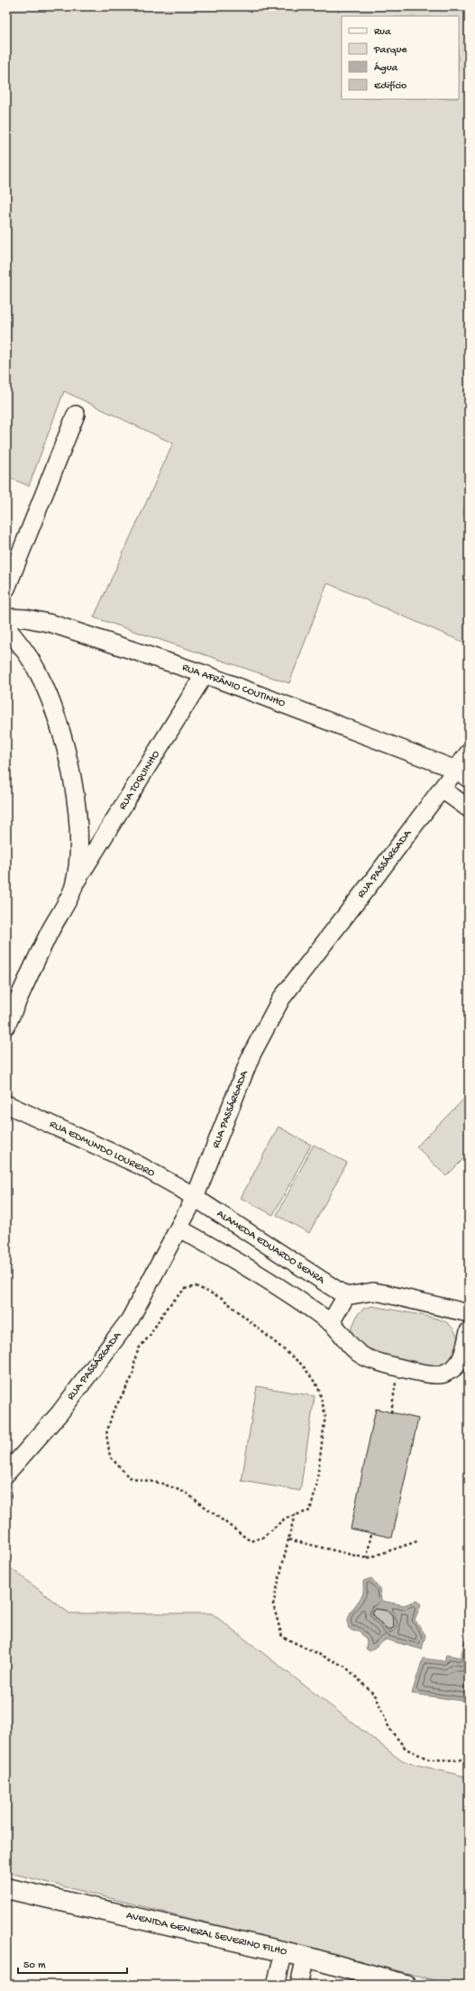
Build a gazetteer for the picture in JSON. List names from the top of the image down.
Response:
{
  "streets": {
    "main road": ["AVENIDA GENERAL SEVERINO FILHO"],
    "street": [
      "RUA AFRÂNIO COUTINHO",
      "RUA TOQUINHO",
      "RUA PASSÁRGADA",
      "RUA EDMUNDO LOUREIRO",
      "ALAMEDA EDUARDO SENRA"
    ]
  },
  "crossings": [
    ["RUA AFRÂNIO COUTINHO", "RUA TOQUINHO"],
    ["RUA AFRÂNIO COUTINHO", "RUA PASSÁRGADA"],
    ["RUA PASSÁRGADA", "RUA EDMUNDO LOUREIRO"],
    ["RUA PASSÁRGADA", "ALAMEDA EDUARDO SENRA"],
    ["RUA EDMUNDO LOUREIRO", "ALAMEDA EDUARDO SENRA"]
  ],
  "legend": [
    "Rua",
    "Parque",
    "Água",
    "Edifício"
  ],
  "scale_bar": "50 m"
}
